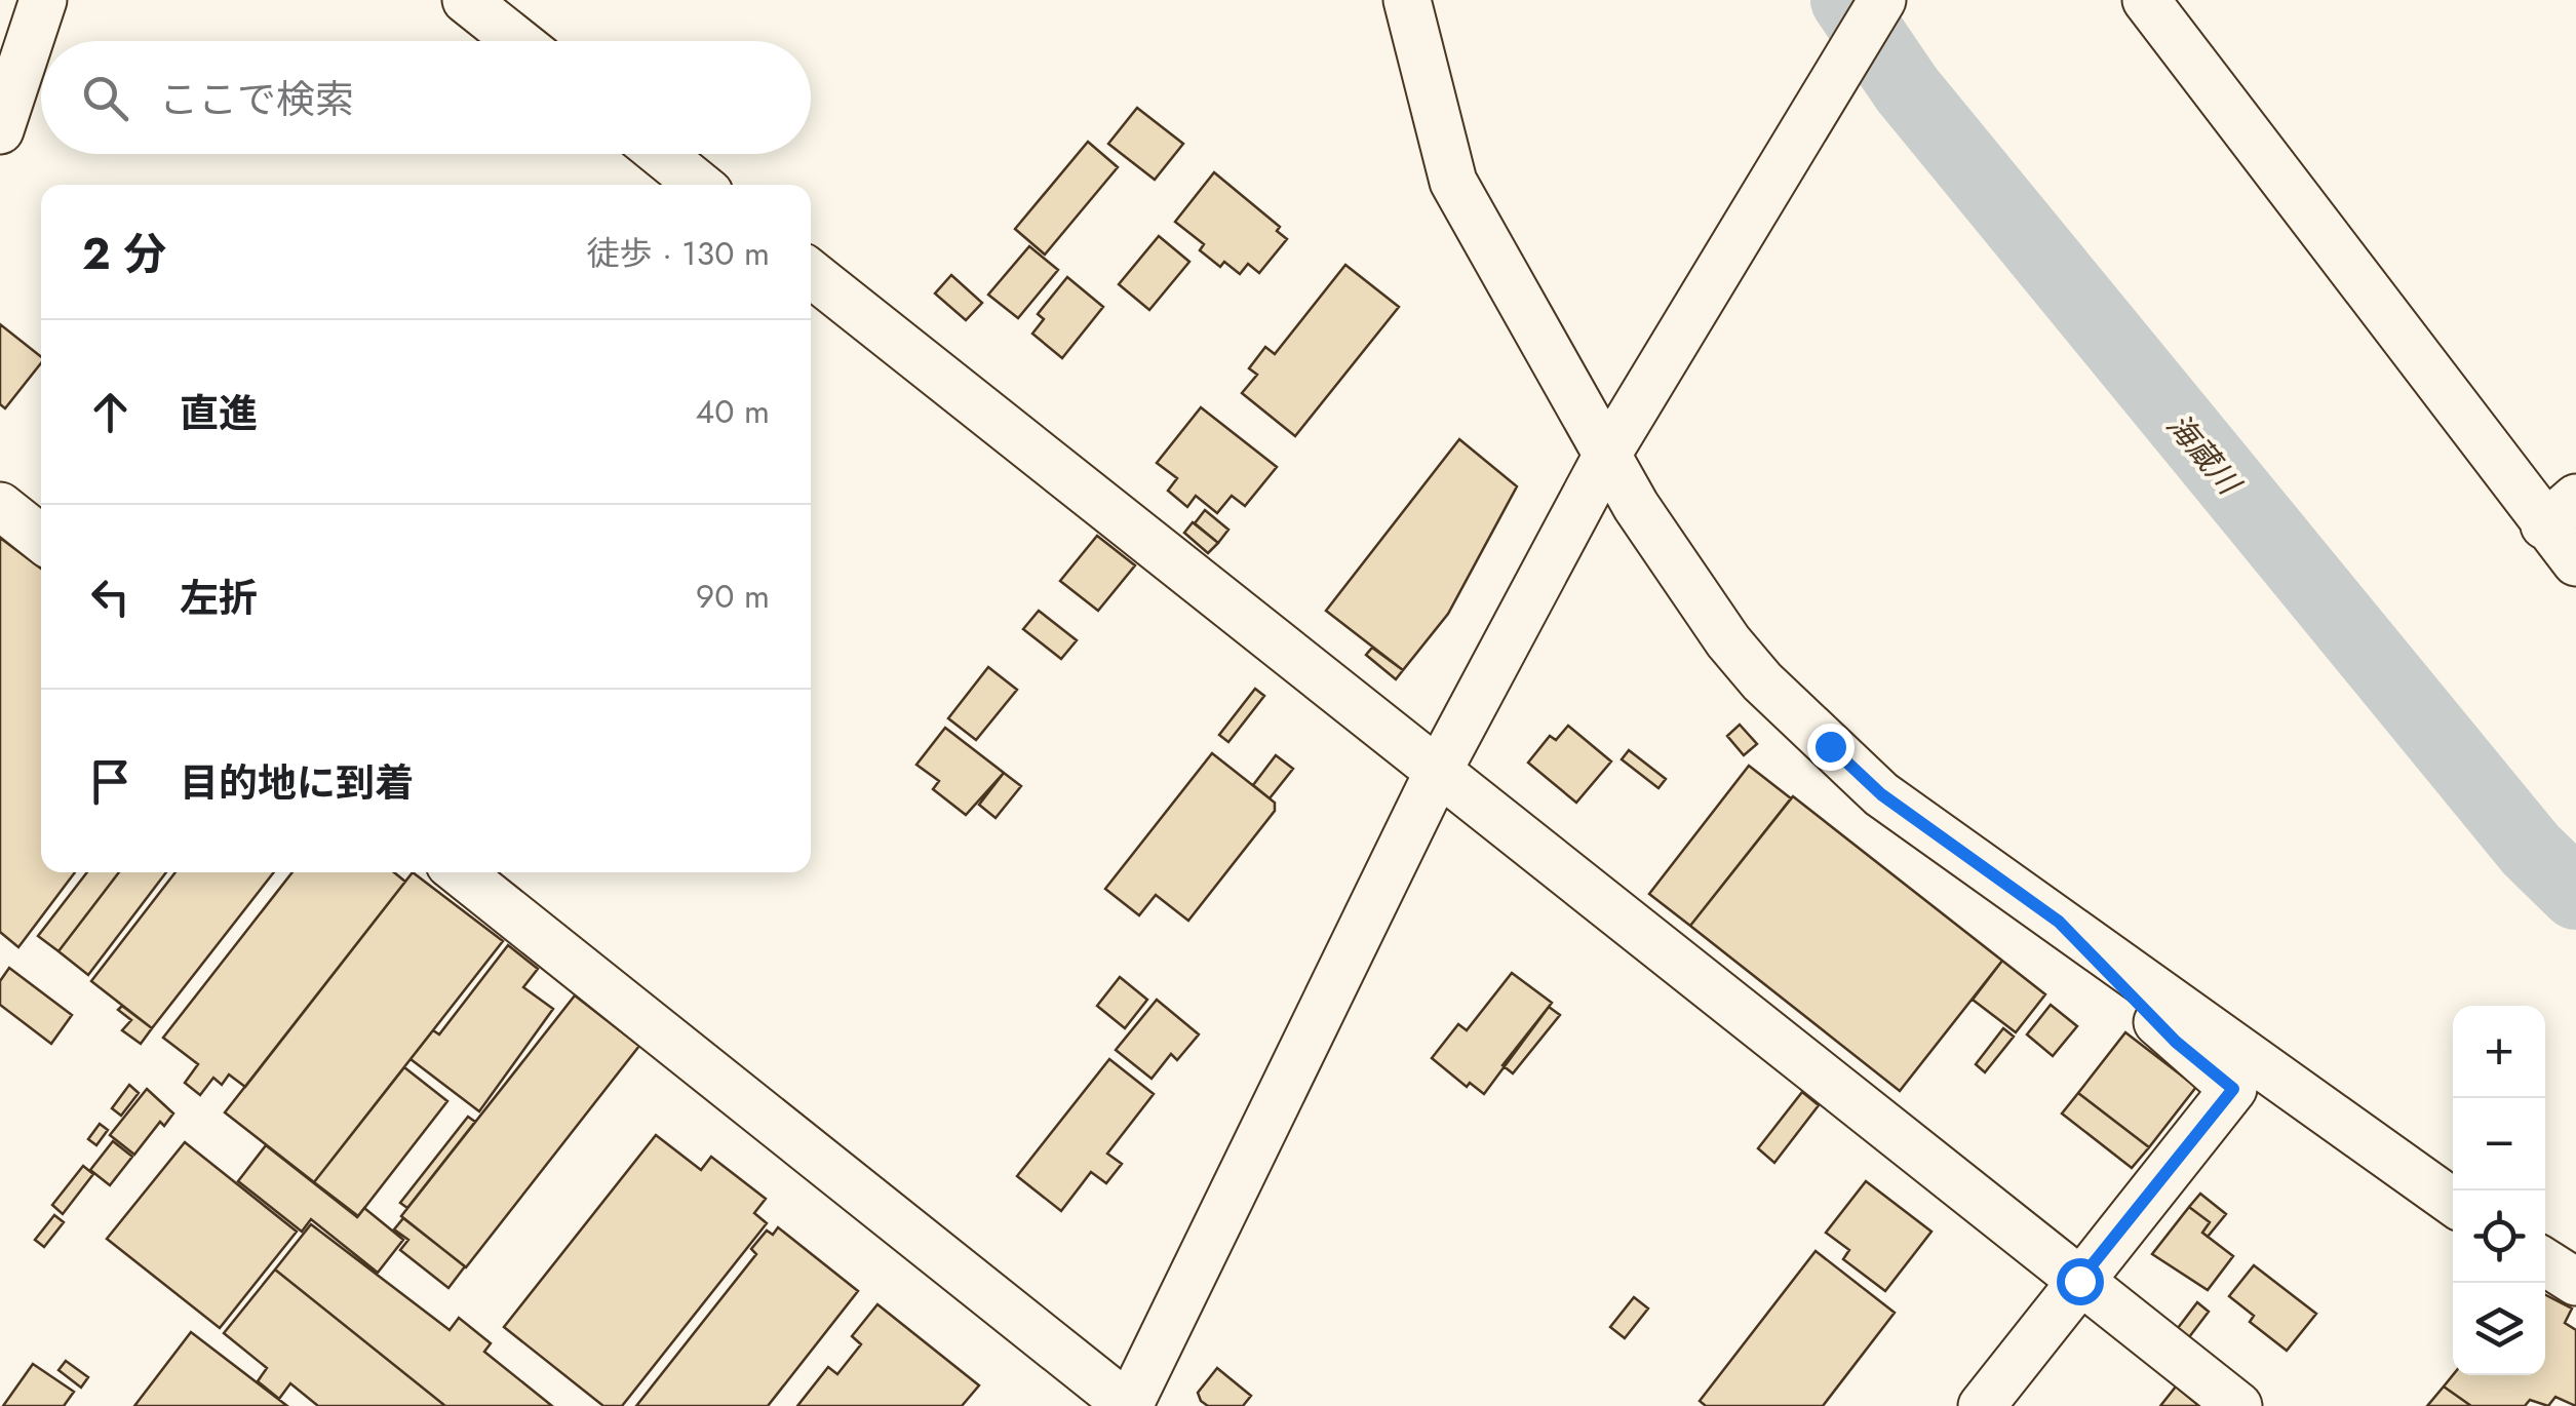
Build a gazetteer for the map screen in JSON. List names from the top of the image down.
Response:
{
  "water": ["海蔵川"],
  "page": {
    "search": "ここで検索",
    "heading": ["2 分", "徒歩 · 130 m"],
    "list": [
      ["直進", "40 m"],
      ["左折", "90 m"],
      "目的地に到着"
    ],
    "map_buttons": ["+", "−"]
  }
}
